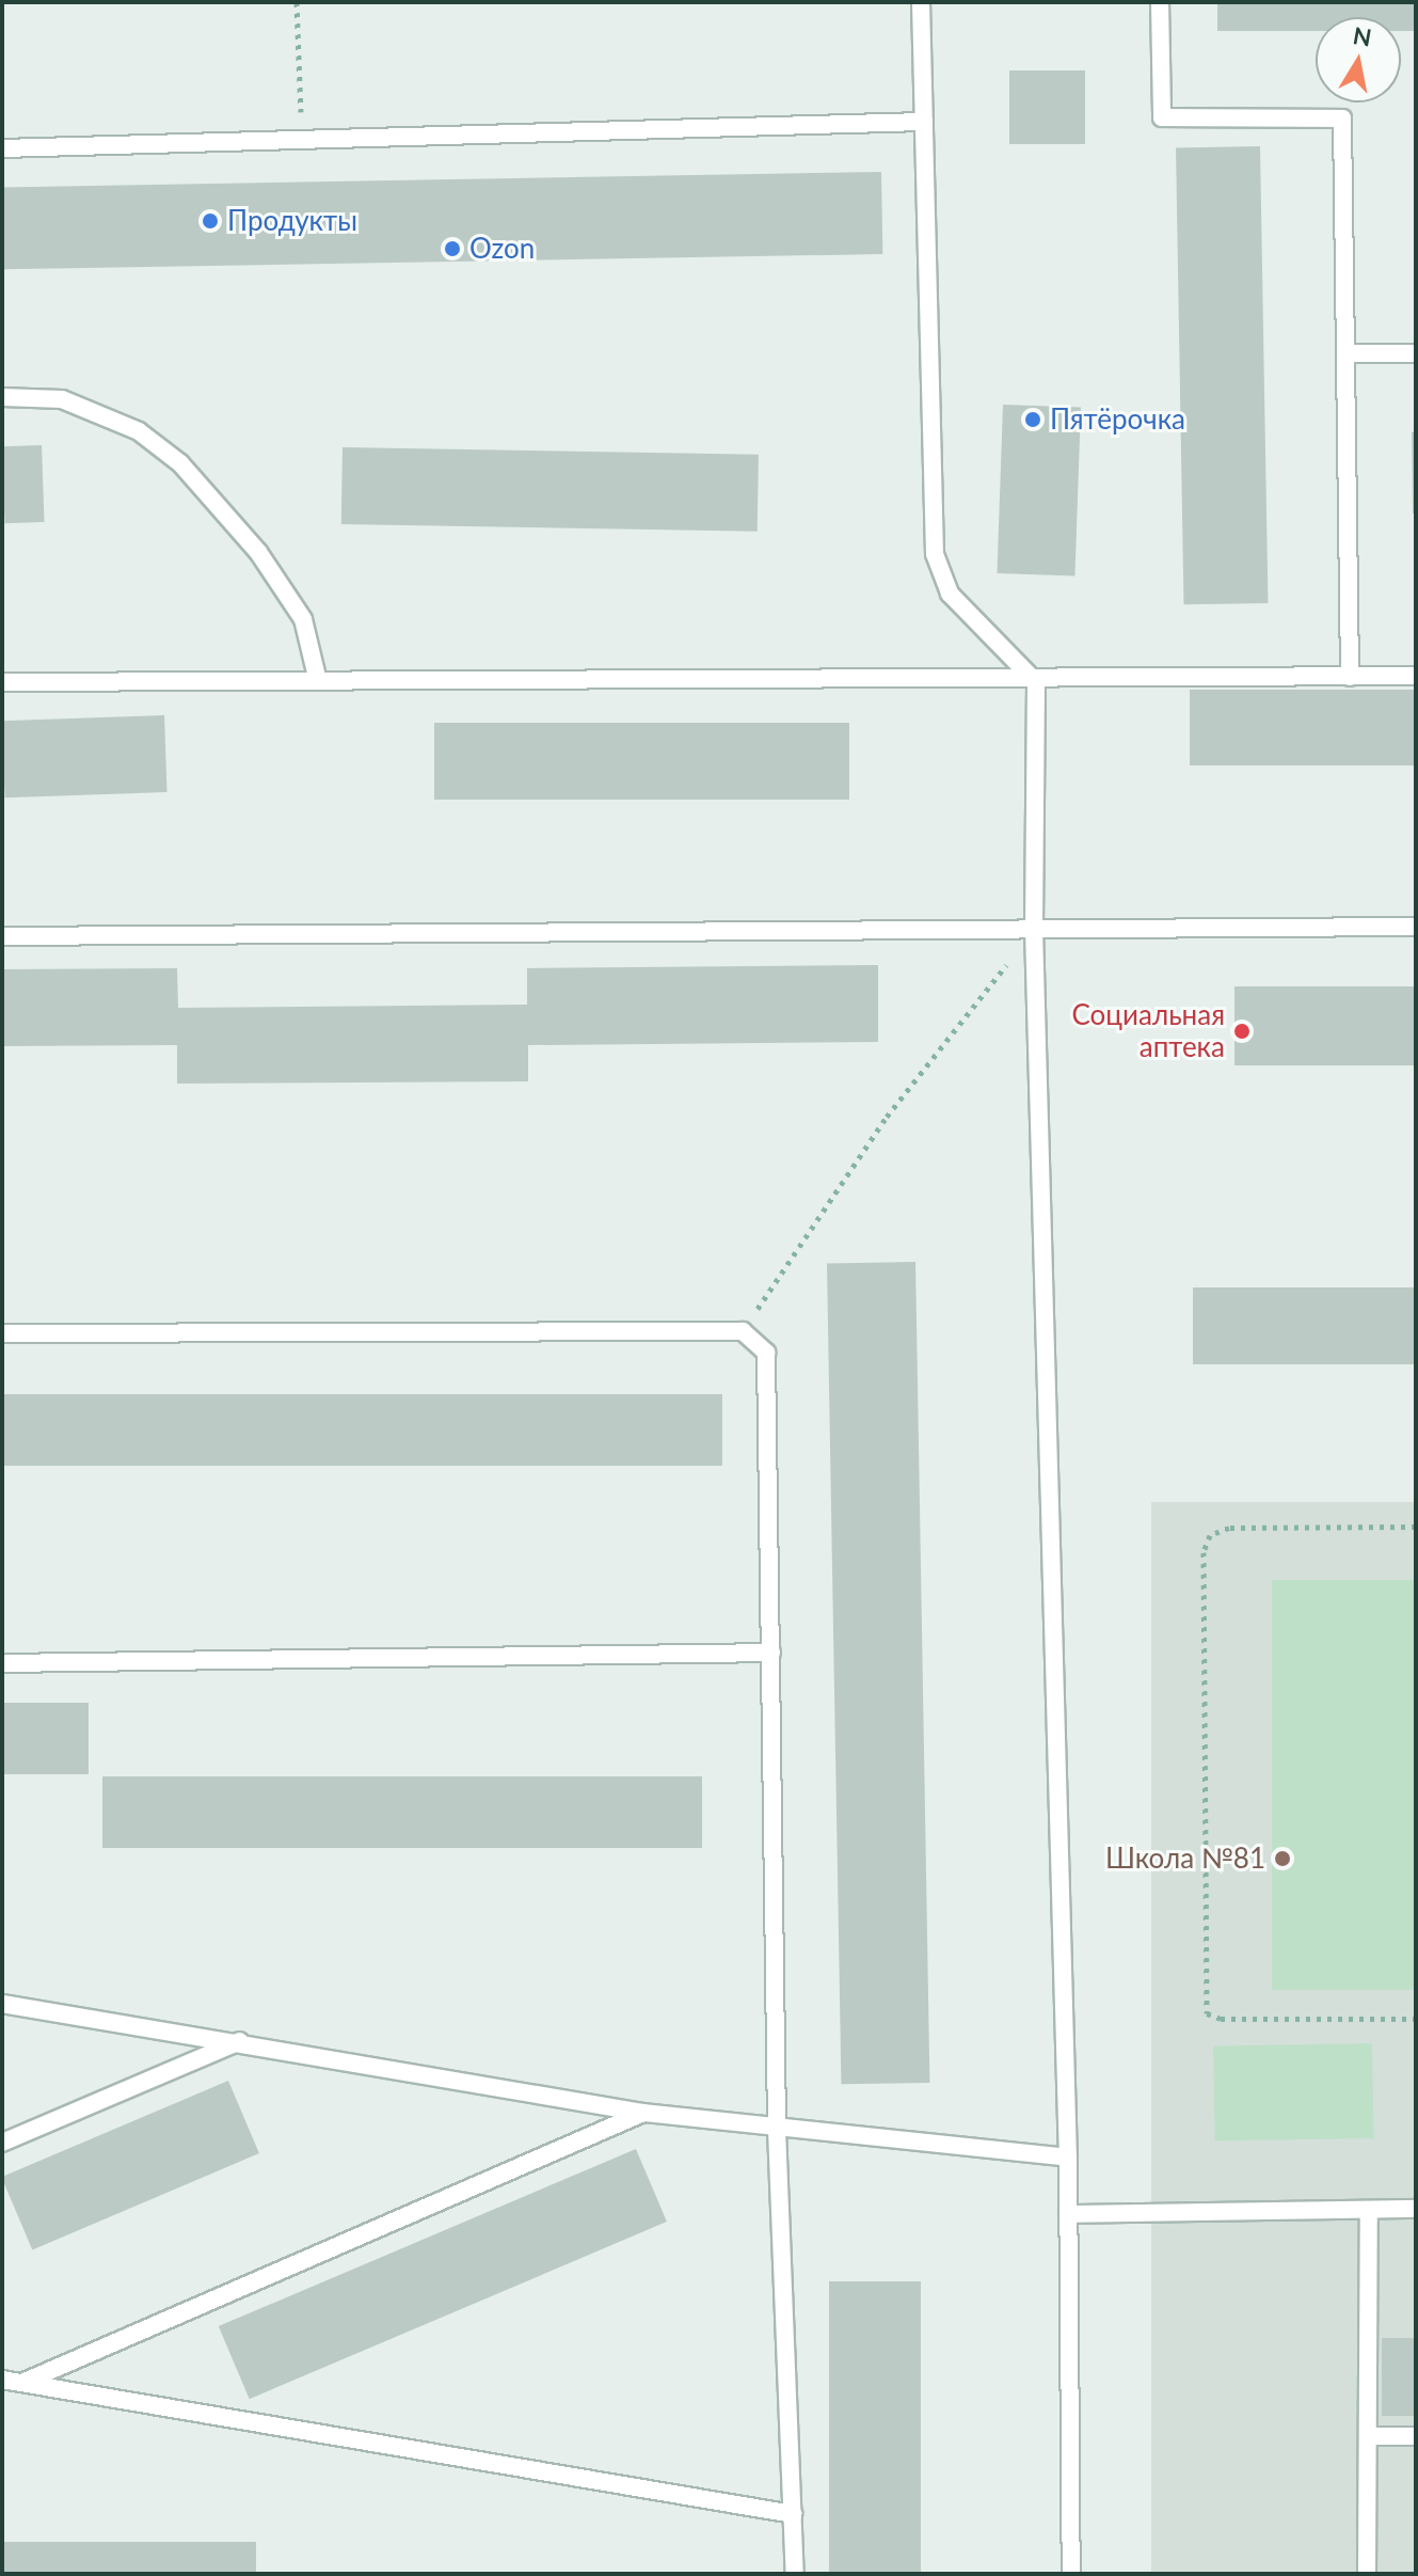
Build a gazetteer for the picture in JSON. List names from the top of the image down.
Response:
{
  "places": [
    "Продукты",
    "Ozon",
    "Пятёрочка",
    "Социальная аптека",
    "Школа №81"
  ],
  "north": "top"
}
